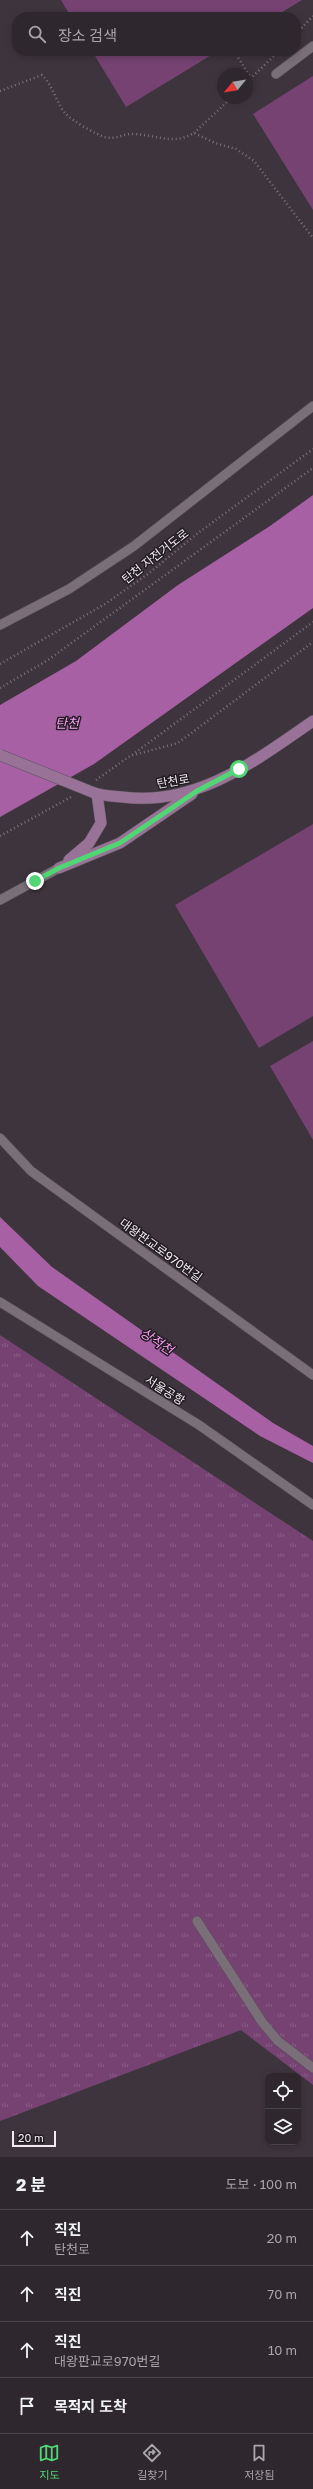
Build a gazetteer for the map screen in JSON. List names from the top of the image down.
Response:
{
  "streets": {
    "main road": ["탄천로"],
    "lane": ["대왕판교로970번길", "서울공항"],
    "path": ["탄천 자전거도로"]
  },
  "water": ["탄천", "상적천"],
  "scale_bar": "20 m",
  "north": "bottom left",
  "page": {
    "search": "장소 검색",
    "scale": "20 m",
    "heading": ["2 분", "도보 · 100 m"],
    "list": [
      ["직진", "탄천로", "20 m"],
      ["직진", "70 m"],
      ["직진", "대왕판교로970번길", "10 m"],
      "목적지 도착"
    ],
    "nav": ["지도", "길찾기", "저장됨"]
  }
}
